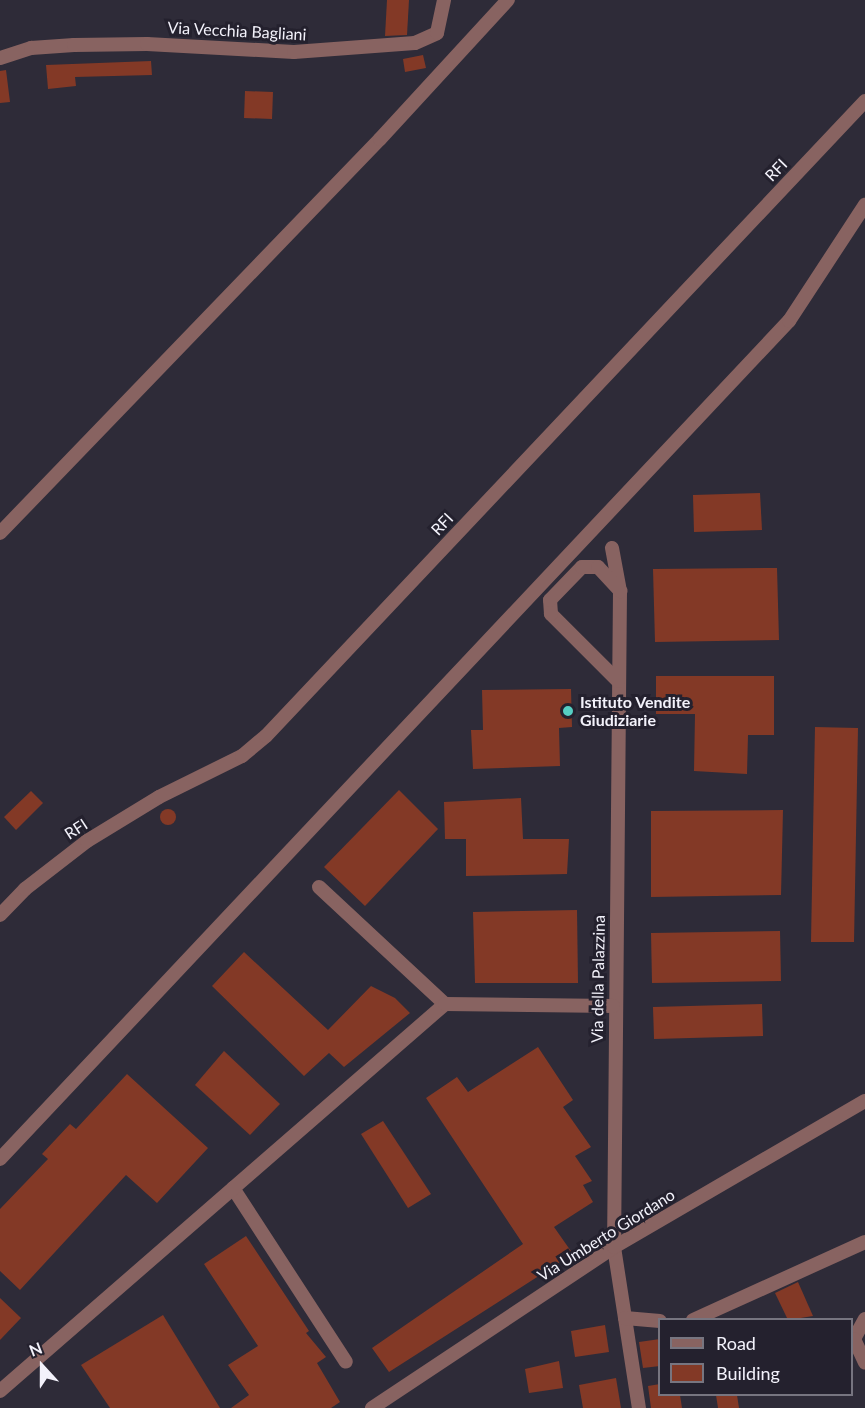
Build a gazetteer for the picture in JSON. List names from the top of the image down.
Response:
{
  "streets": {
    "street": [
      "Via Vecchia Bagliani",
      "RFI",
      "Via della Palazzina",
      "Via Umberto Giordano"
    ]
  },
  "crossings": [
    ["Via della Palazzina", "Via Umberto Giordano"]
  ],
  "places": ["Istituto Vendite Giudiziarie"],
  "legend": ["Road", "Building"],
  "north": "top"
}
